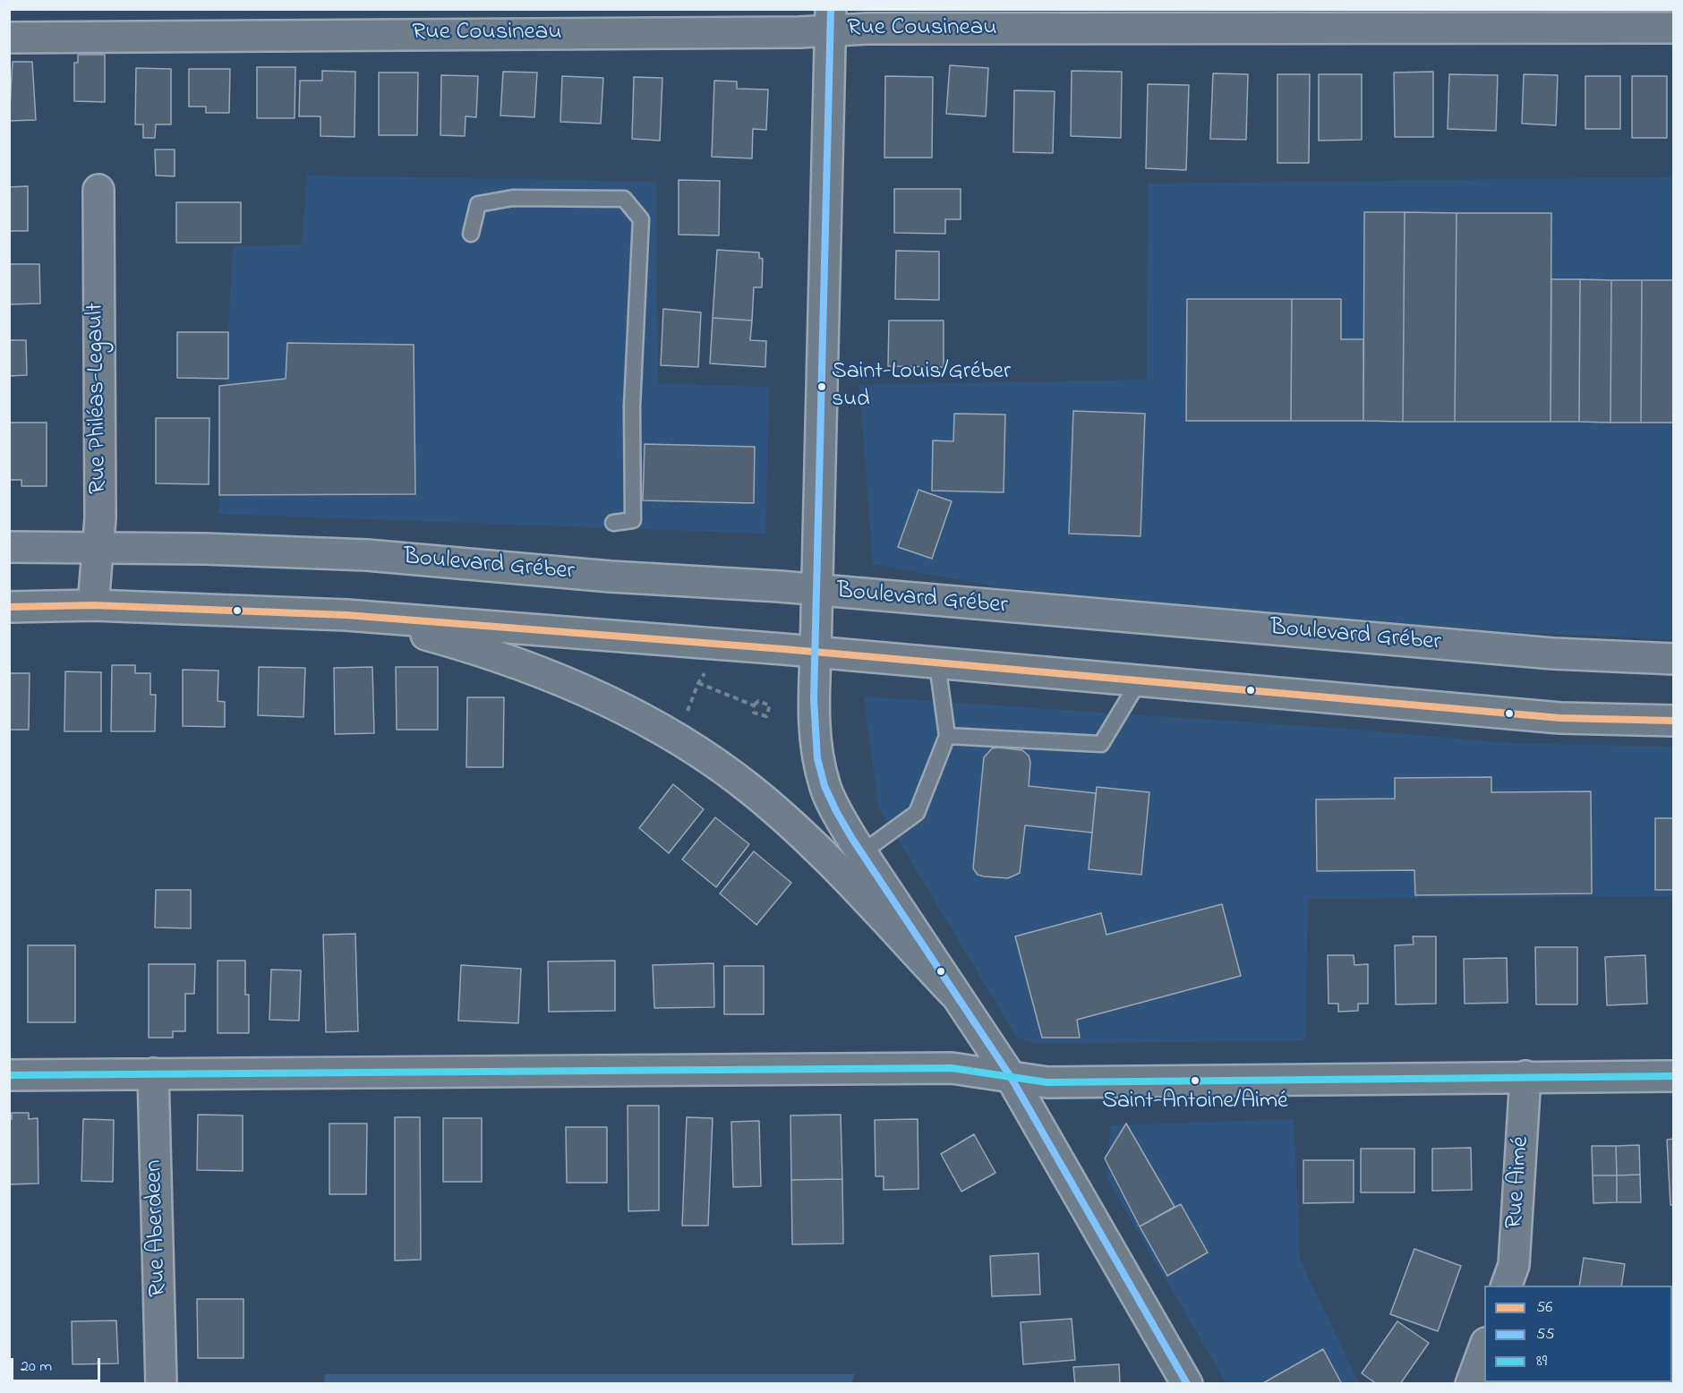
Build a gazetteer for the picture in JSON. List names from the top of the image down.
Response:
{
  "streets": {
    "street": [
      "Rue Cousineau",
      "Rue Philéas-Legault",
      "Boulevard Gréber",
      "Rue Aimé",
      "Rue Aberdeen"
    ]
  },
  "crossings": [
    ["Rue Philéas-Legault", "Boulevard Gréber"]
  ],
  "places": ["Saint-Louis/Gréber sud", "Saint-Antoine/Aimé"],
  "lines": ["transit line 55", "transit line 56", "transit line 89"],
  "legend": ["56", "55", "89"],
  "scale_bar": "20 m"
}
